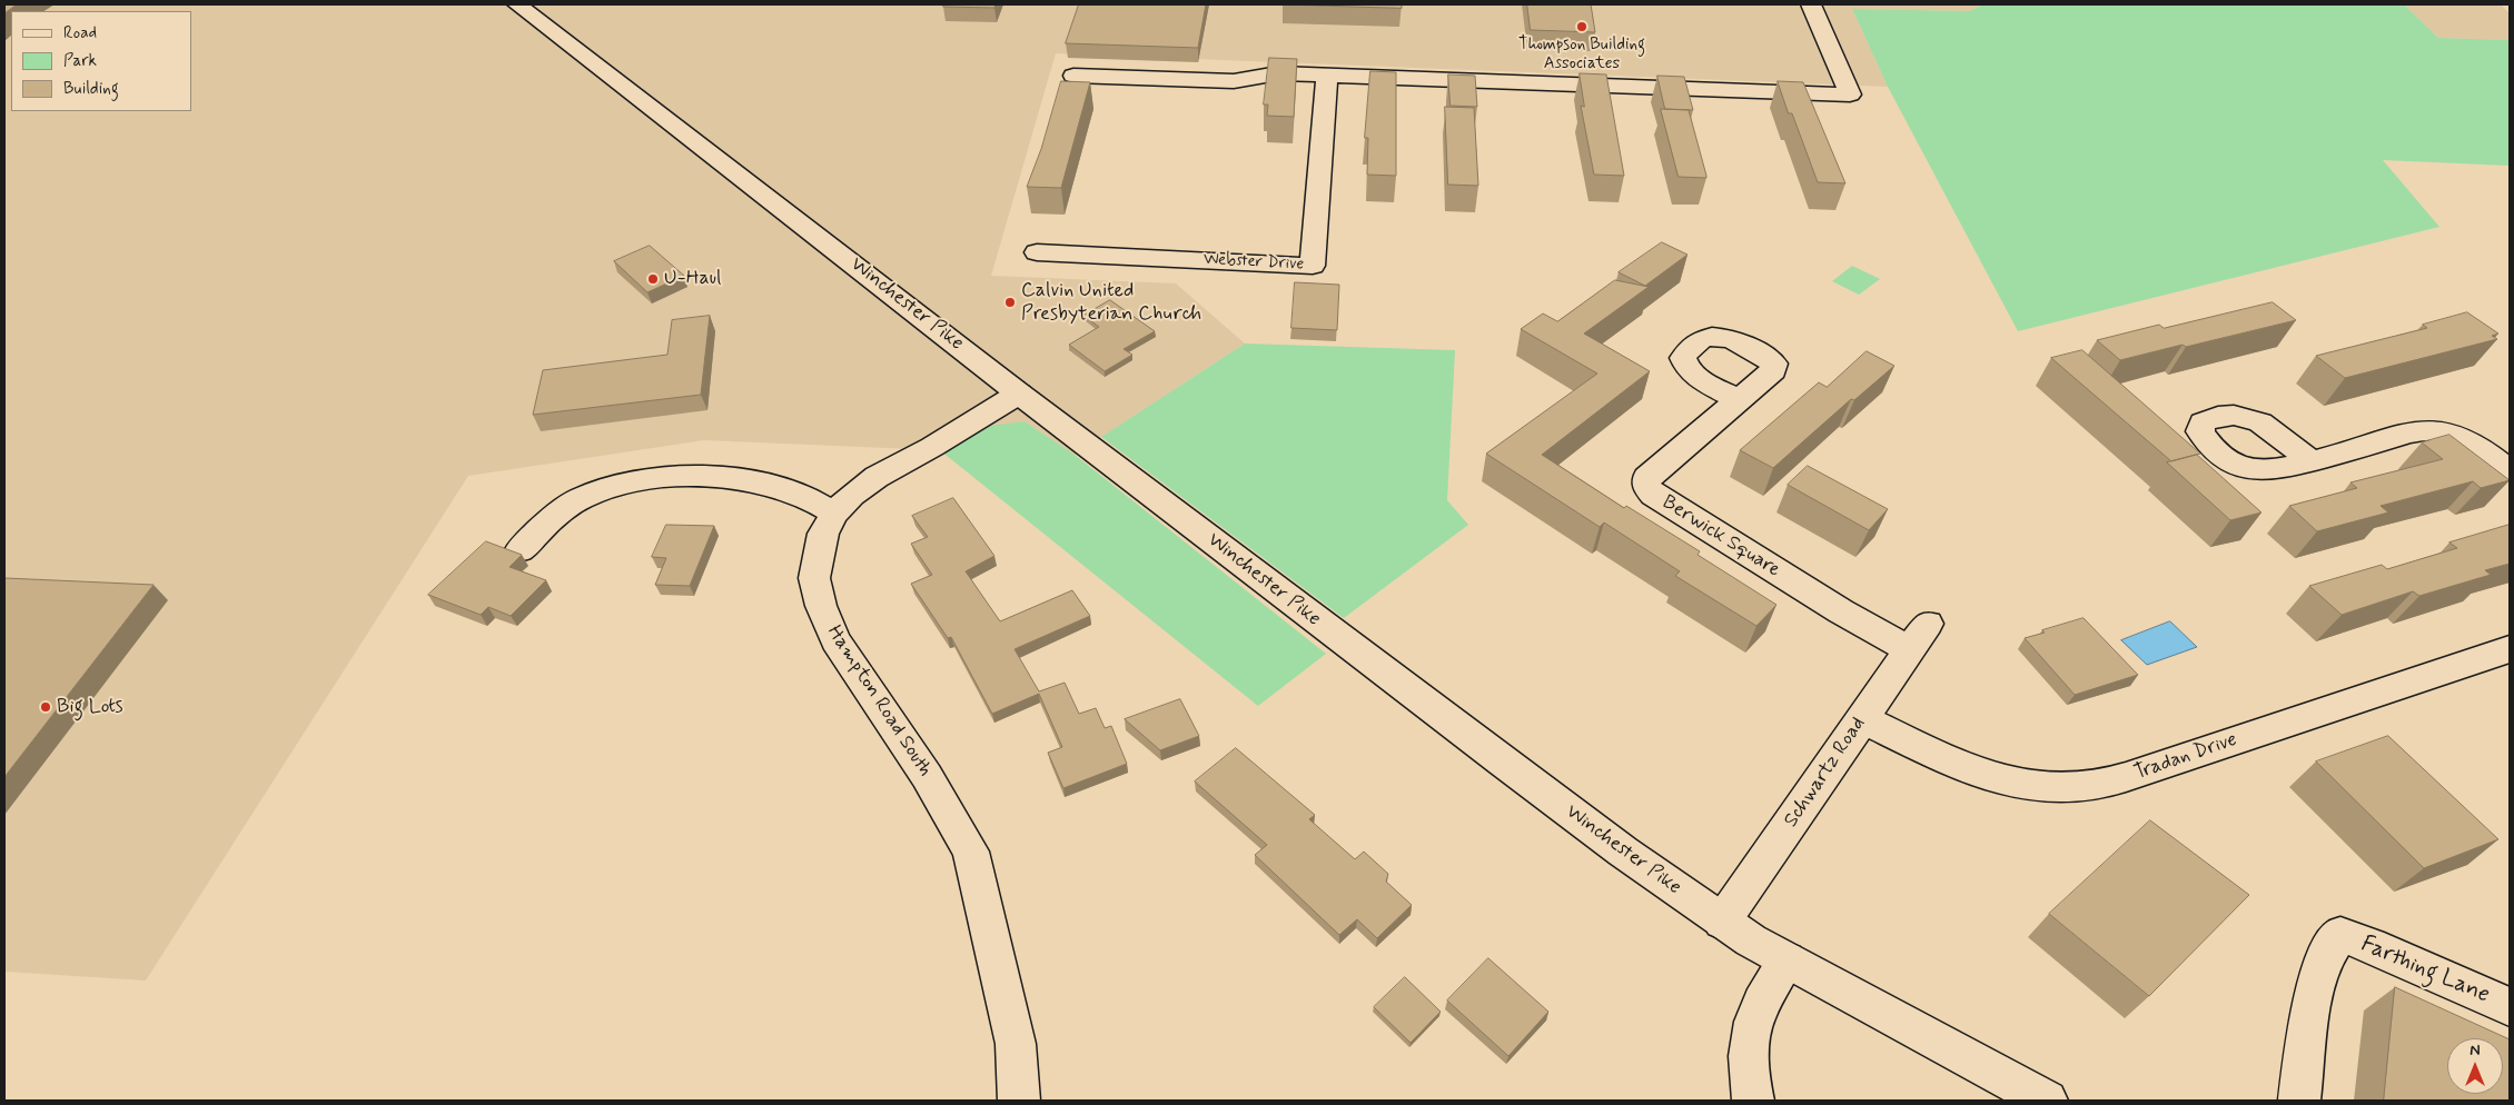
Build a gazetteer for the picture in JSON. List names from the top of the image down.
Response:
{
  "streets": {
    "street": [
      "Webster Drive",
      "Winchester Pike",
      "Berwick Square",
      "Hampton Road South",
      "Tradan Drive",
      "Schwartz Road",
      "Farthing Lane"
    ]
  },
  "crossings": [
    ["Winchester Pike", "Hampton Road South"],
    ["Winchester Pike", "Schwartz Road"],
    ["Berwick Square", "Schwartz Road"],
    ["Tradan Drive", "Schwartz Road"]
  ],
  "places": [
    "Thompson Building Associates",
    "U-Haul",
    "Calvin United Presbyterian Church",
    "Big Lots"
  ],
  "legend": ["Road", "Park", "Building"],
  "north": "top"
}
